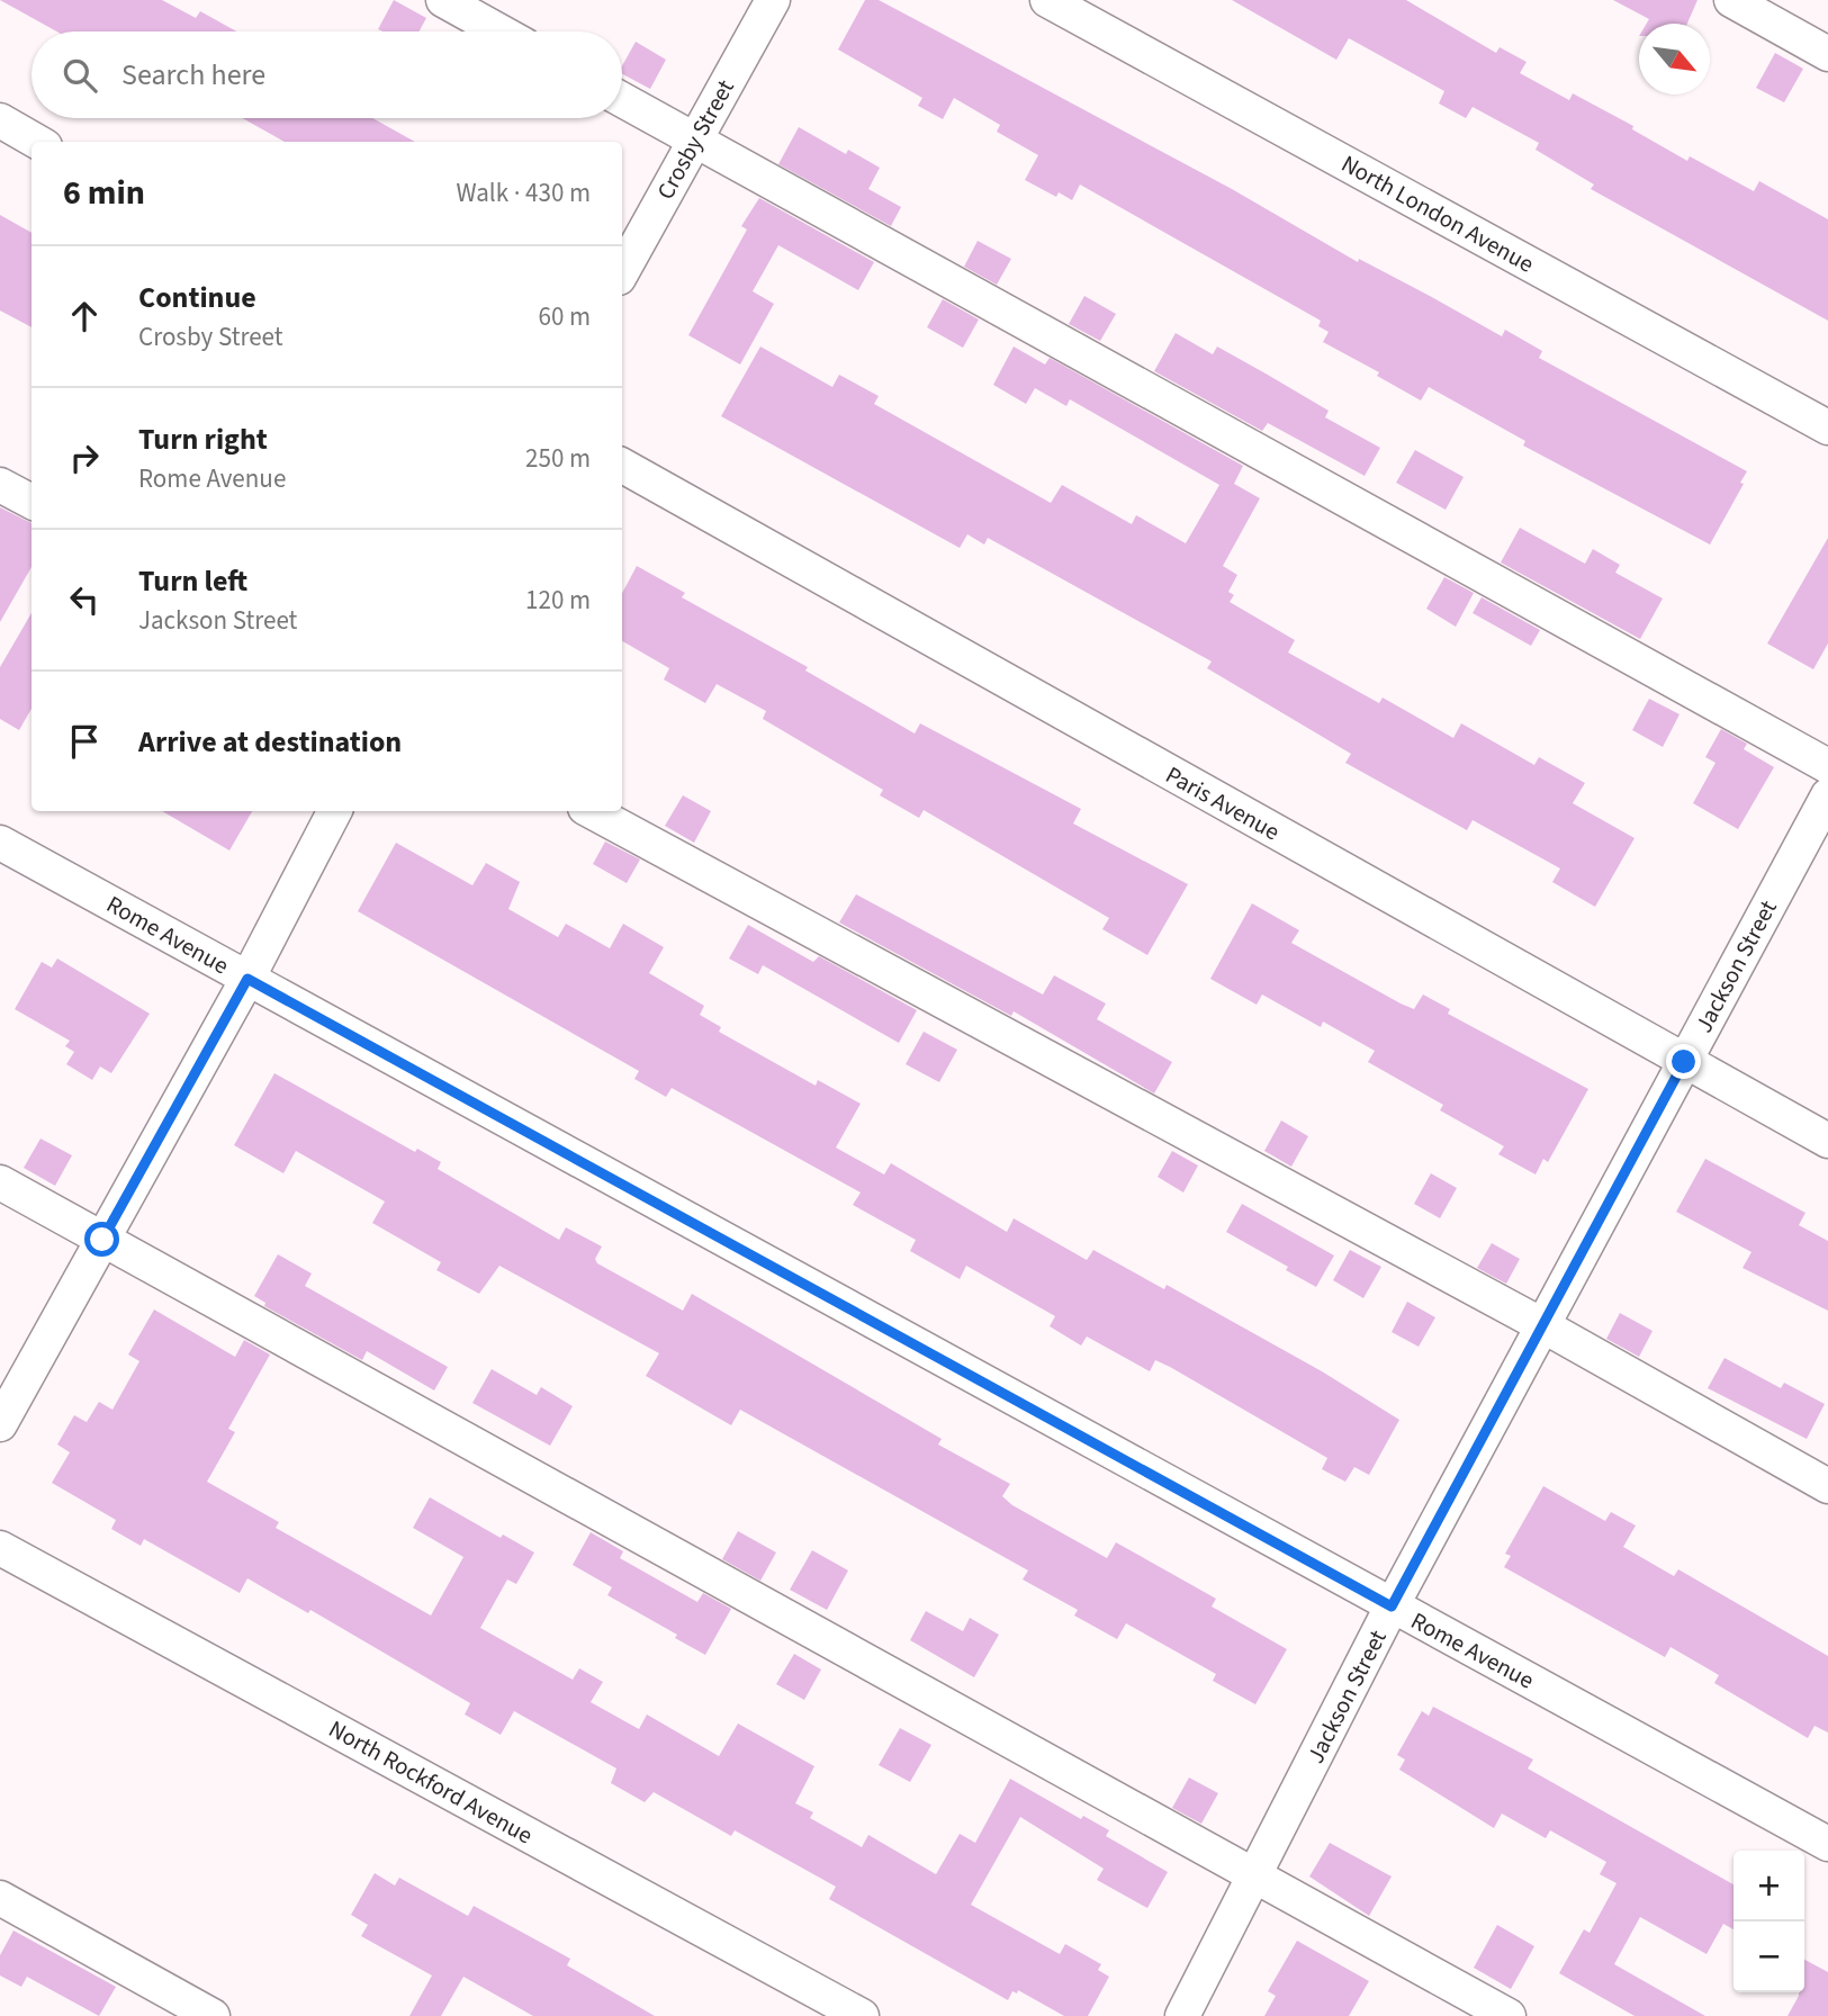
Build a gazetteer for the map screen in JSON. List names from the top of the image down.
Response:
{
  "streets": {
    "street": [
      "Crosby Street",
      "North London Avenue",
      "Paris Avenue",
      "Rome Avenue",
      "Jackson Street",
      "North Rockford Avenue"
    ]
  },
  "crossings": [
    ["Paris Avenue", "Jackson Street"],
    ["Rome Avenue", "Jackson Street"]
  ],
  "north": "bottom right",
  "page": {
    "search": "Search here",
    "heading": ["6 min", "Walk · 430 m"],
    "list": [
      ["Continue", "Crosby Street", "60 m"],
      ["Turn right", "Rome Avenue", "250 m"],
      ["Turn left", "Jackson Street", "120 m"],
      "Arrive at destination"
    ],
    "map_buttons": ["+", "−"]
  }
}
